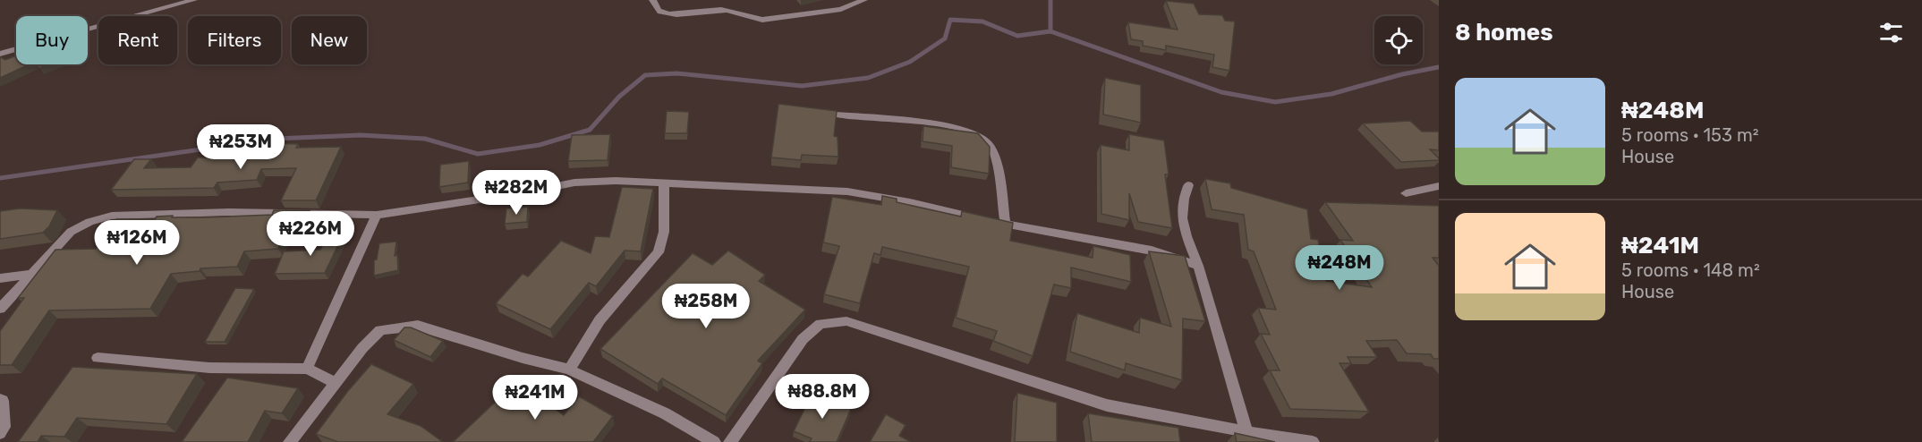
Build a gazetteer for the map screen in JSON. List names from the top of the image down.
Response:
{
  "page": {
    "heading": "8 homes",
    "chip": [
      "Buy",
      "Rent",
      "Filters",
      "New"
    ],
    "list": [
      {
        "name": "₦248M",
        "note": "5 rooms · 153 m² · House"
      },
      {
        "name": "₦241M",
        "note": "5 rooms · 148 m² · House"
      }
    ],
    "price": [
      "₦253M",
      "₦282M",
      "₦226M",
      "₦126M",
      "₦248M",
      "₦258M",
      "₦88.8M",
      "₦241M"
    ]
  }
}
